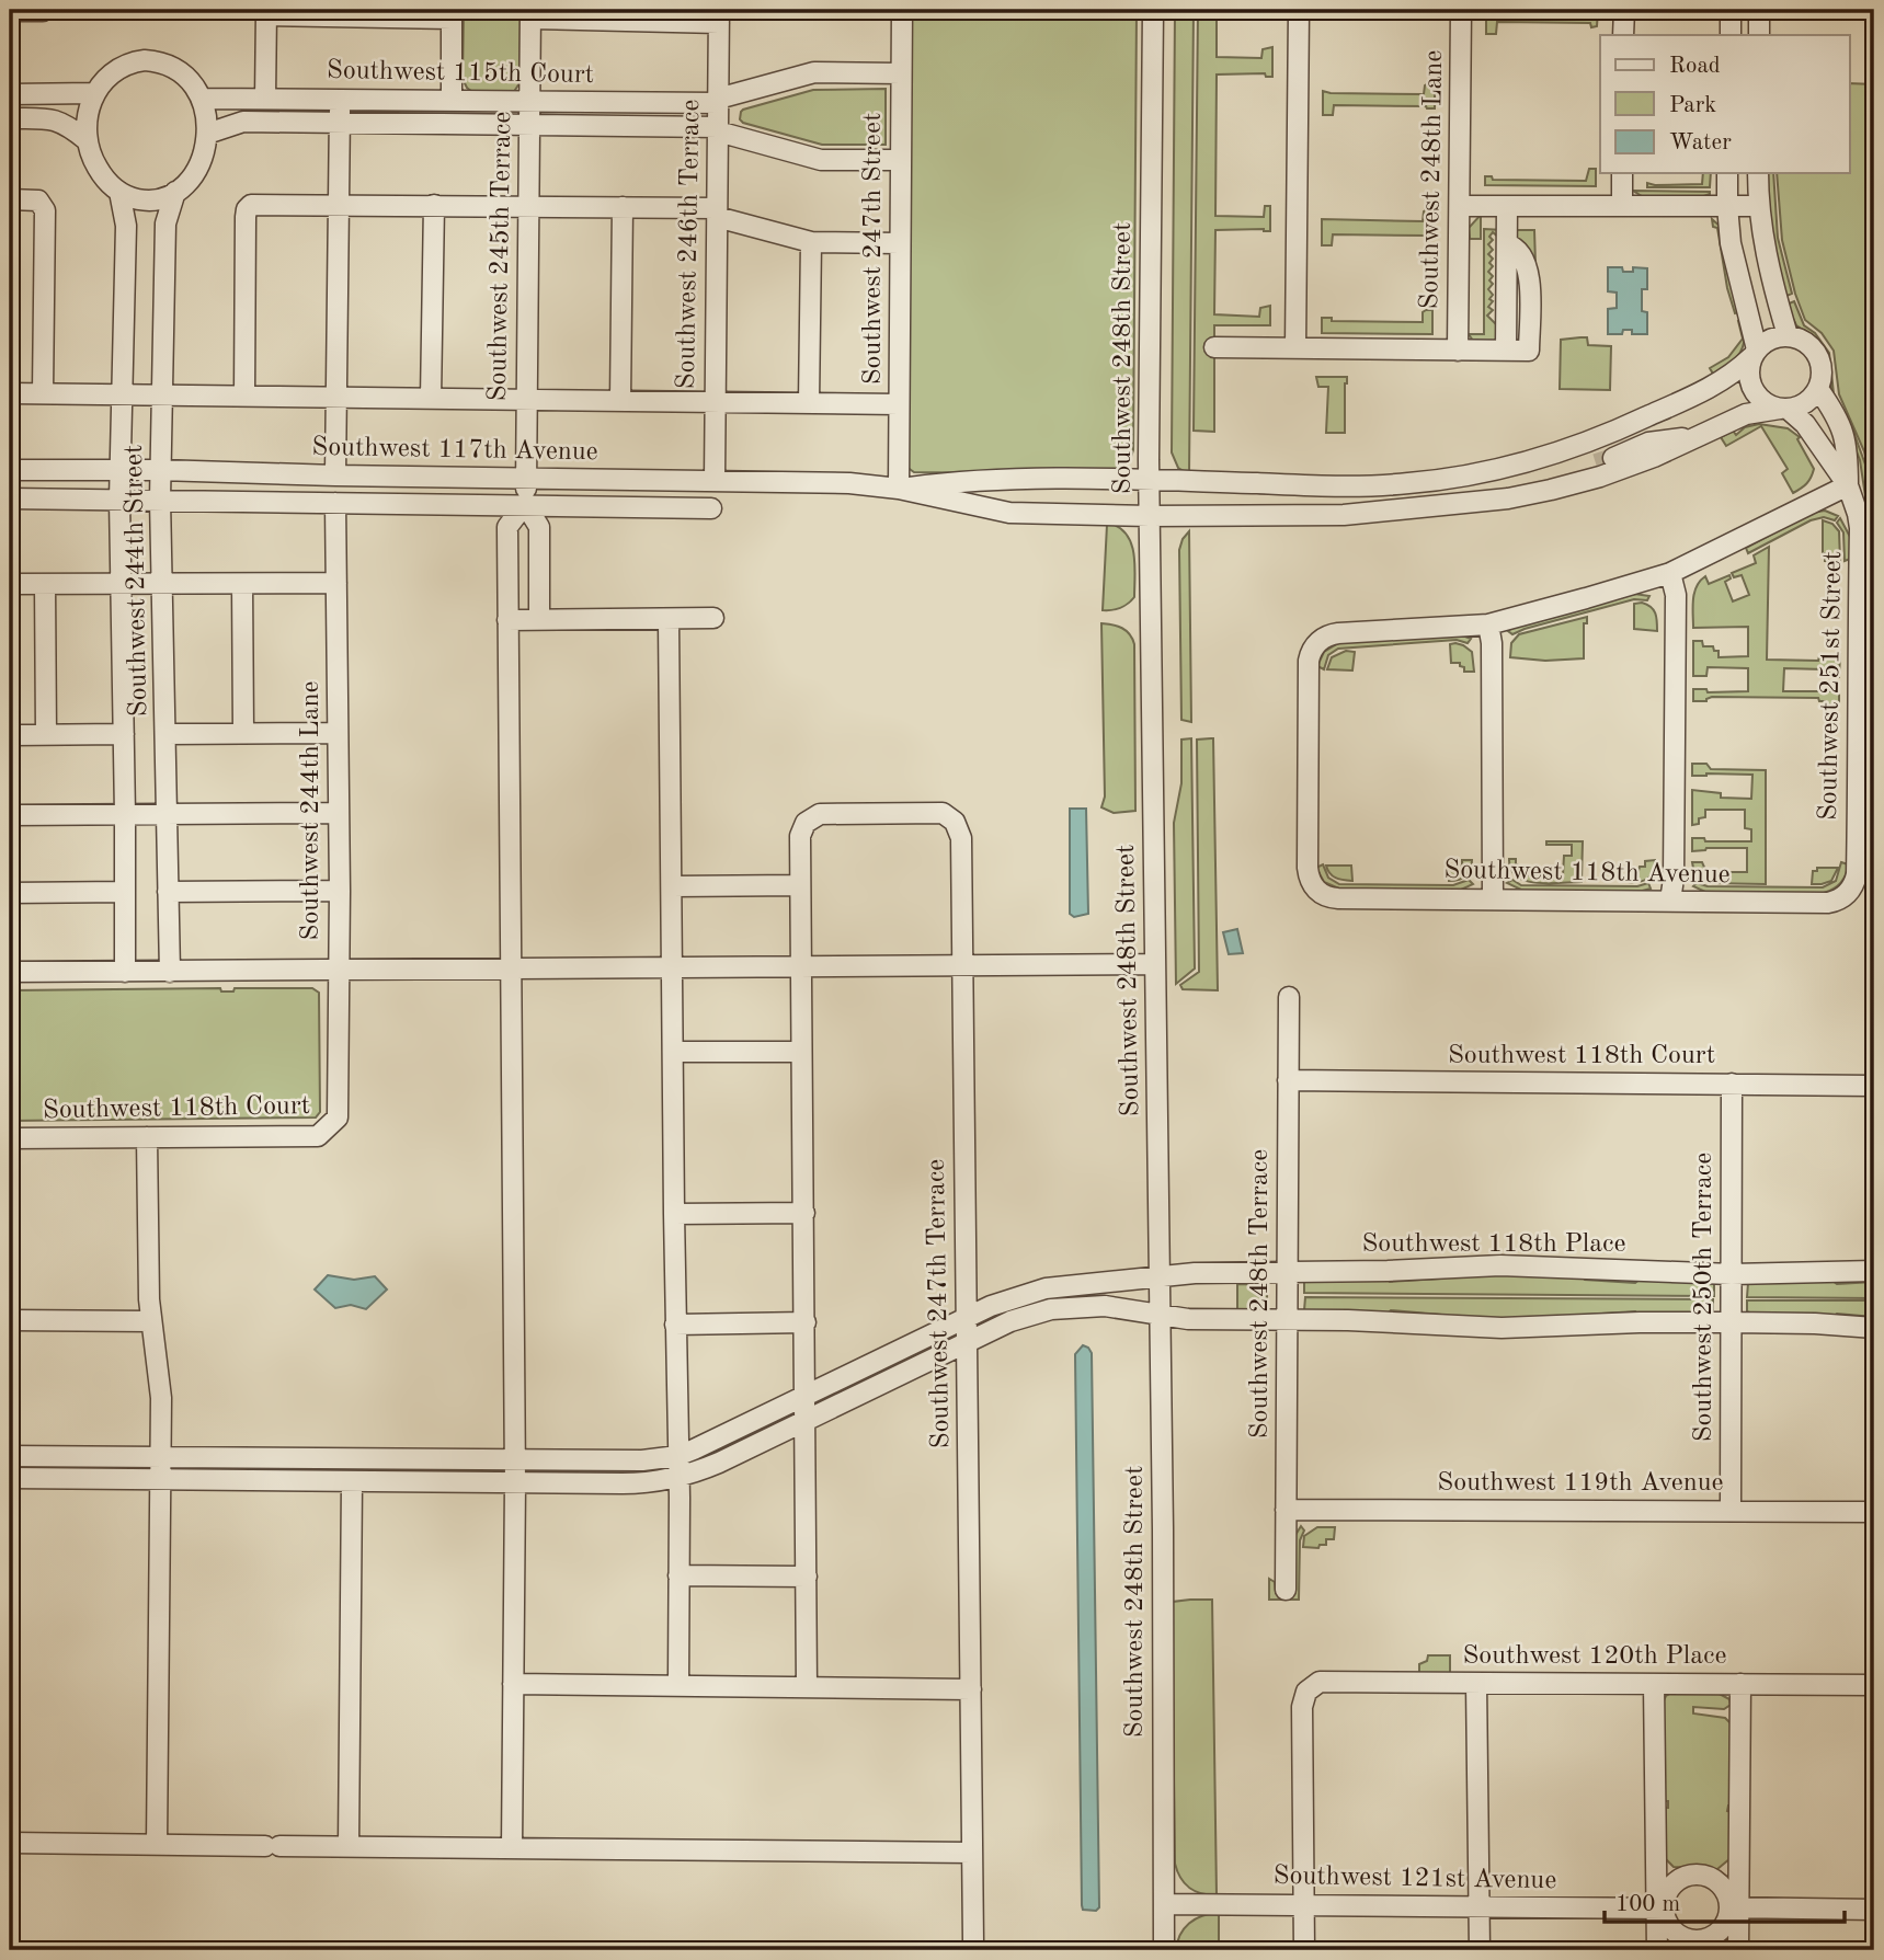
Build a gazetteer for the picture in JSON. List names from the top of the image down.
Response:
{
  "streets": {
    "street": [
      "Southwest 115th Court",
      "Southwest 248th Lane",
      "Southwest 246th Terrace",
      "Southwest 247th Street",
      "Southwest 245th Terrace",
      "Southwest 248th Street",
      "Southwest 117th Avenue",
      "Southwest 244th Street",
      "Southwest 251st Street",
      "Southwest 244th Lane",
      "Southwest 118th Avenue",
      "Southwest 118th Court",
      "Southwest 118th Place",
      "Southwest 248th Terrace",
      "Southwest 250th Terrace",
      "Southwest 247th Terrace",
      "Southwest 119th Avenue",
      "Southwest 120th Place",
      "Southwest 121st Avenue"
    ]
  },
  "crossings": [
    ["Southwest 115th Court", "Southwest 246th Terrace"],
    ["Southwest 115th Court", "Southwest 247th Street"],
    ["Southwest 115th Court", "Southwest 245th Terrace"],
    ["Southwest 115th Court", "Southwest 244th Street"],
    ["Southwest 246th Terrace", "Southwest 117th Avenue"],
    ["Southwest 247th Street", "Southwest 117th Avenue"],
    ["Southwest 245th Terrace", "Southwest 117th Avenue"],
    ["Southwest 248th Street", "Southwest 117th Avenue"],
    ["Southwest 248th Street", "Southwest 118th Place"],
    ["Southwest 248th Street", "Southwest 121st Avenue"],
    ["Southwest 117th Avenue", "Southwest 244th Street"],
    ["Southwest 117th Avenue", "Southwest 251st Street"],
    ["Southwest 117th Avenue", "Southwest 244th Lane"],
    ["Southwest 251st Street", "Southwest 118th Avenue"],
    ["Southwest 244th Lane", "Southwest 118th Court"],
    ["Southwest 118th Court", "Southwest 248th Terrace"],
    ["Southwest 118th Court", "Southwest 250th Terrace"],
    ["Southwest 118th Place", "Southwest 248th Terrace"],
    ["Southwest 118th Place", "Southwest 250th Terrace"],
    ["Southwest 118th Place", "Southwest 247th Terrace"],
    ["Southwest 248th Terrace", "Southwest 119th Avenue"],
    ["Southwest 250th Terrace", "Southwest 119th Avenue"],
    ["Southwest 120th Place", "Southwest 121st Avenue"]
  ],
  "legend": ["Road", "Park", "Water"],
  "scale_bar": "100 m"
}
